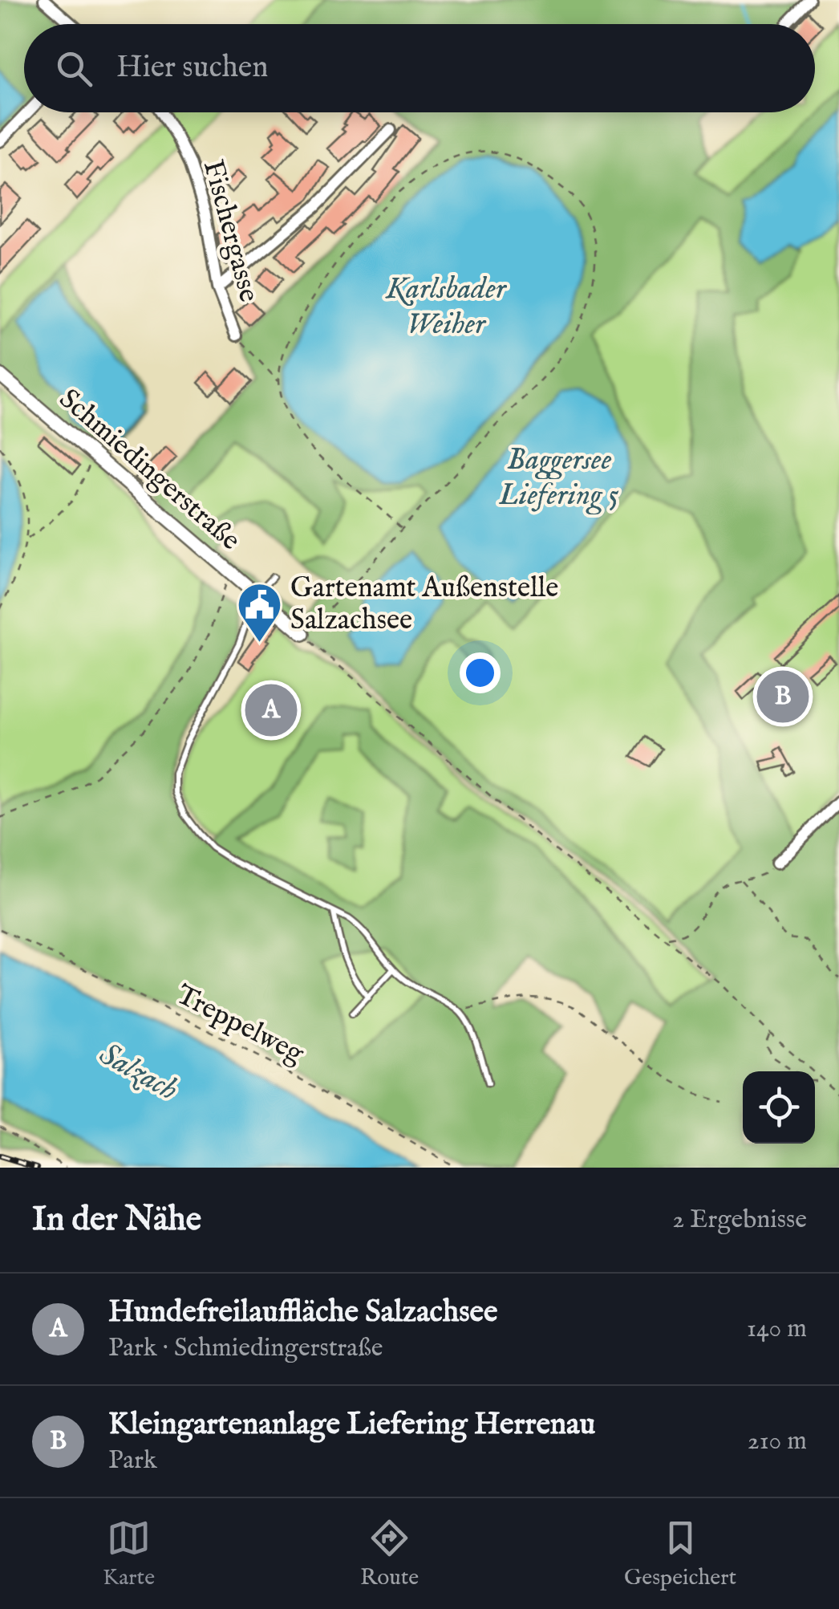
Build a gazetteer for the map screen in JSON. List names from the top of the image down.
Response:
{
  "streets": {
    "street": ["Fischergasse", "Schmiedingerstraße"],
    "path": ["Treppelweg"]
  },
  "water": ["Karlsbader Weiher", "Baggersee Liefering 5", "Salzach"],
  "places": {
    "public building": ["Gartenamt Außenstelle Salzachsee"]
  },
  "page": {
    "search": "Hier suchen",
    "pins": ["B", "A"],
    "heading": ["In der Nähe", "2 Ergebnisse"],
    "list": [
      {
        "mark": "A",
        "name": "Hundefreilauffläche Salzachsee",
        "note": "Park · Schmiedingerstraße",
        "value": "140 m"
      },
      {
        "mark": "B",
        "name": "Kleingartenanlage Liefering Herrenau",
        "note": "Park",
        "value": "210 m"
      }
    ],
    "nav": ["Karte", "Route", "Gespeichert"]
  }
}
